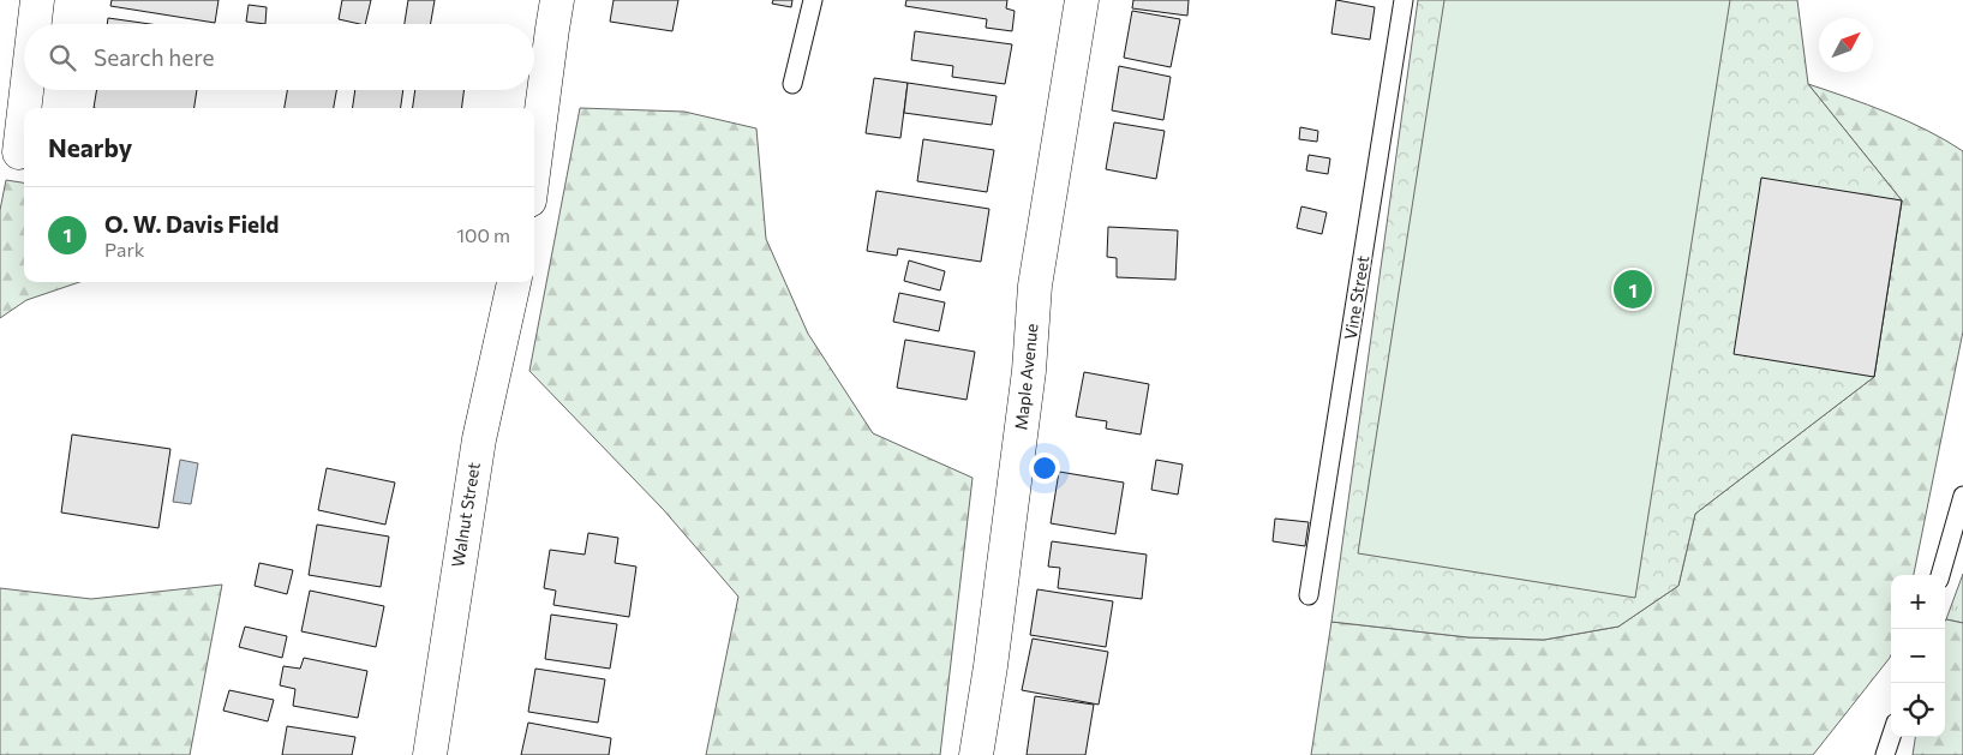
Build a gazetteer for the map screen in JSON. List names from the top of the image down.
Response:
{
  "streets": {
    "street": ["Maple Avenue", "Walnut Street"],
    "lane": ["Vine Street"]
  },
  "north": "top right",
  "page": {
    "search": "Search here",
    "heading": "Nearby",
    "list": [
      {
        "mark": "1",
        "name": "O. W. Davis Field",
        "note": "Park",
        "value": "100 m"
      }
    ],
    "pins": "1",
    "map_buttons": ["+", "−"]
  }
}
